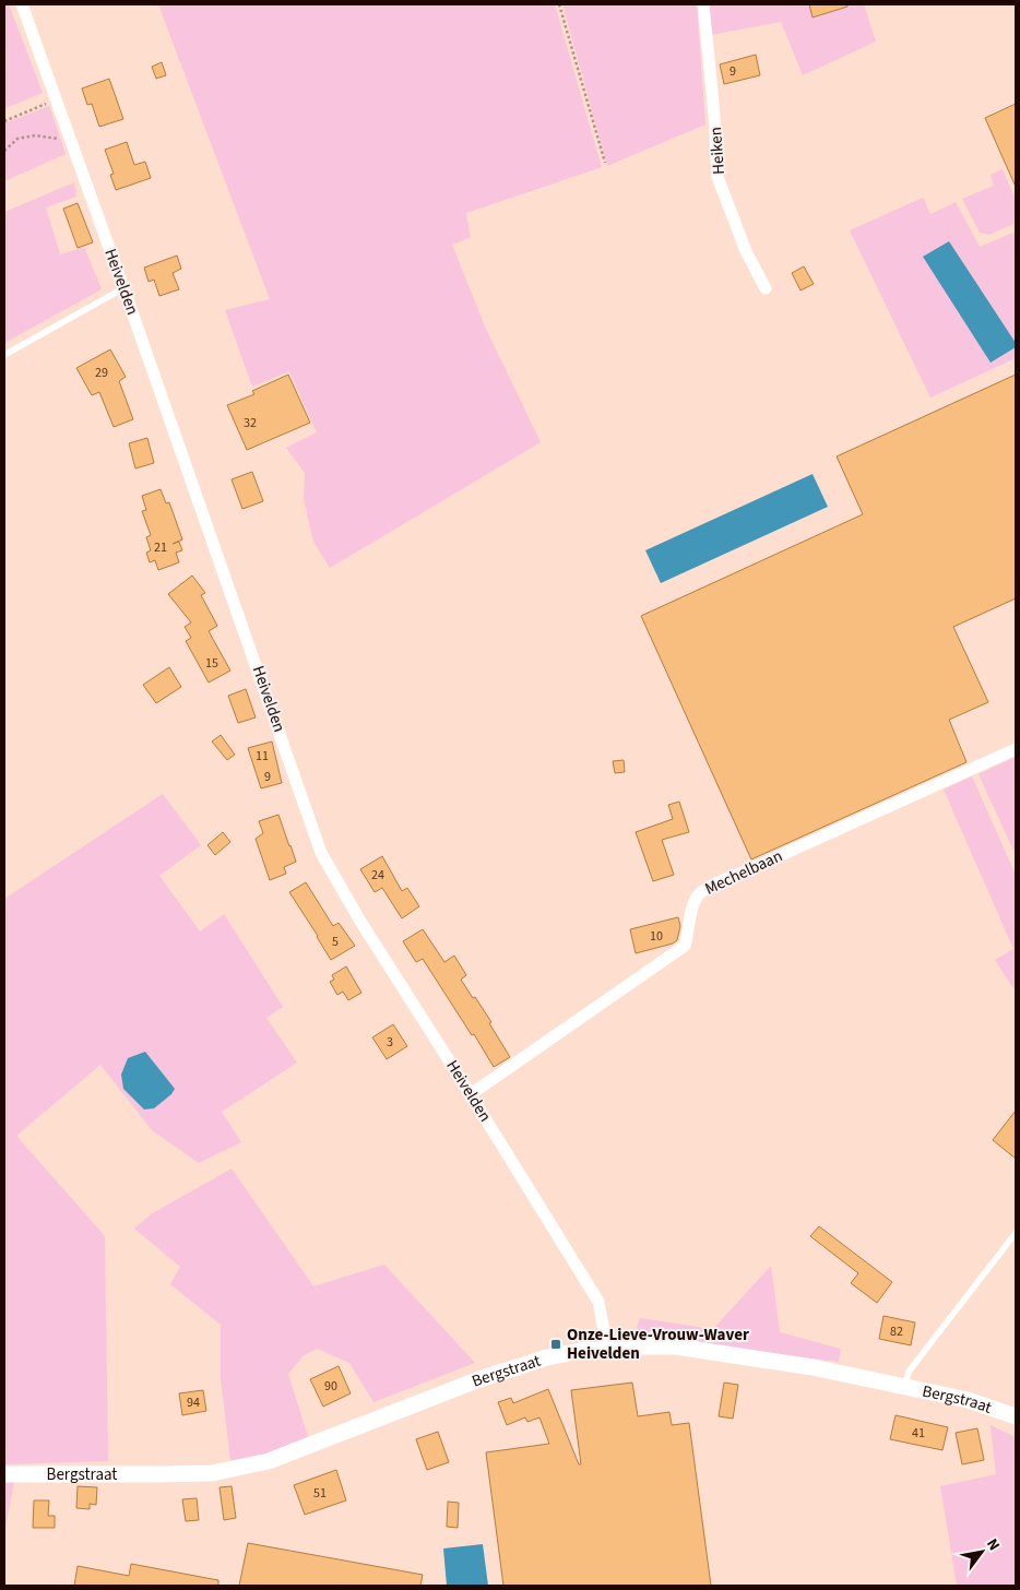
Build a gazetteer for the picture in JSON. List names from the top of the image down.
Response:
{
  "streets": {
    "street": [
      "Heiken",
      "Heivelden",
      "Mechelbaan",
      "Bergstraat"
    ]
  },
  "crossings": [
    ["Heivelden", "Mechelbaan"],
    ["Heivelden", "Bergstraat"]
  ],
  "places": {
    "transit": ["Onze-Lieve-Vrouw-Waver Heivelden"]
  },
  "house_numbers": [
    "9",
    "29",
    "32",
    "21",
    "15",
    "11",
    "9",
    "24",
    "10",
    "5",
    "3",
    "82",
    "90",
    "94",
    "41",
    "51"
  ],
  "north": "top right"
}
